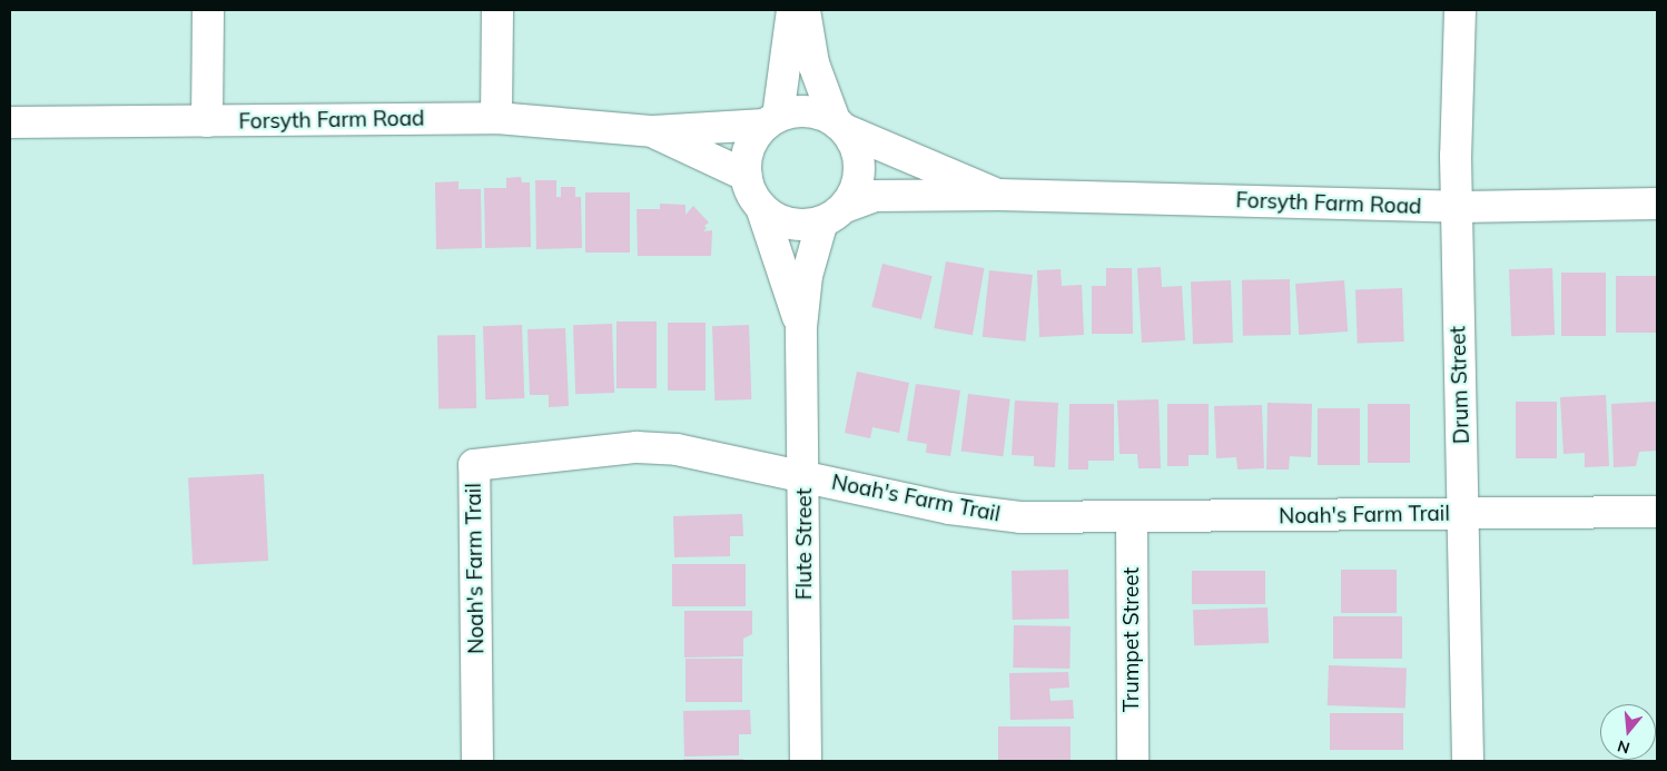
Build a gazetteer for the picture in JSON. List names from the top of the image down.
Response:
{
  "streets": {
    "street": [
      "Forsyth Farm Road",
      "Drum Street",
      "Noah's Farm Trail",
      "Flute Street",
      "Trumpet Street"
    ]
  },
  "crossings": [
    ["Forsyth Farm Road", "Drum Street"],
    ["Forsyth Farm Road", "Flute Street"],
    ["Drum Street", "Noah's Farm Trail"],
    ["Noah's Farm Trail", "Flute Street"],
    ["Noah's Farm Trail", "Trumpet Street"]
  ],
  "north": "bottom"
}
